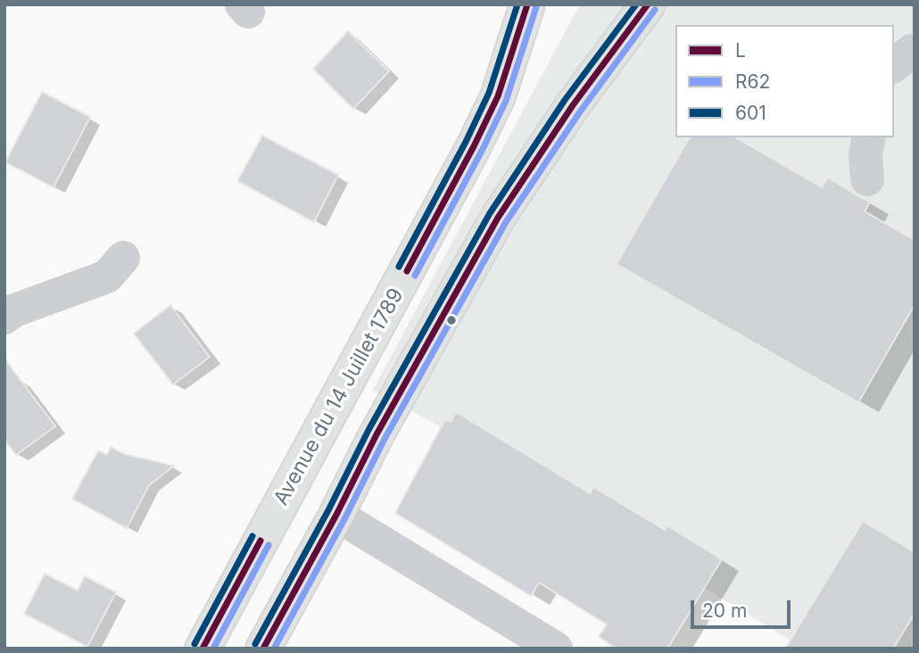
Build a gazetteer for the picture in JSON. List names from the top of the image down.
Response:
{
  "streets": {
    "main road": ["Avenue du 14 Juillet 1789"]
  },
  "lines": ["transit line L", "transit line 601", "transit line R62"],
  "legend": ["L", "R62", "601"],
  "scale_bar": "20 m"
}
